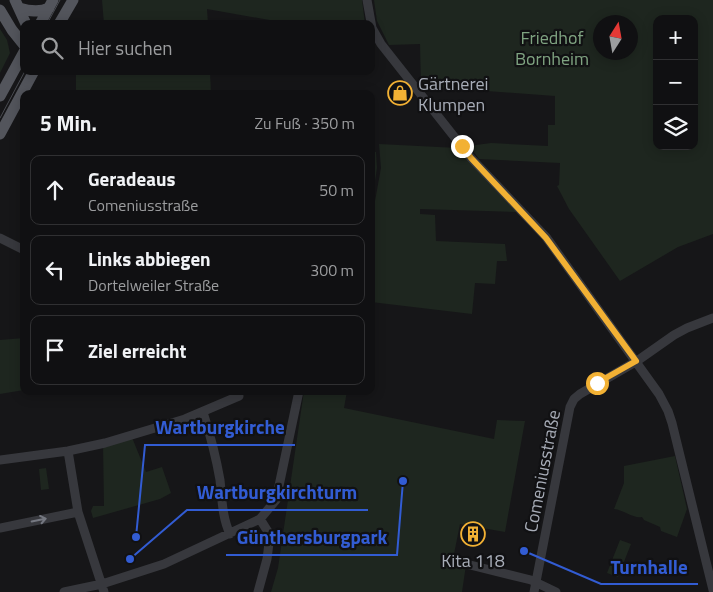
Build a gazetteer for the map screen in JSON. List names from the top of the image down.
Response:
{
  "streets": {
    "street": ["Comeniusstraße"]
  },
  "parks": ["Friedhof Bornheim"],
  "places": {
    "shop": ["Gärtnerei Klumpen"],
    "other": [
      "Günthersburgpark",
      "Wartburgkirche",
      "Turnhalle",
      "Wartburgkirchturm"
    ],
    "building": ["Kita 118"]
  },
  "north": "top",
  "page": {
    "map_buttons": ["+", "−"],
    "search": "Hier suchen",
    "heading": ["5 Min.", "Zu Fuß · 350 m"],
    "list": [
      ["Geradeaus", "Comeniusstraße", "50 m"],
      ["Links abbiegen", "Dortelweiler Straße", "300 m"],
      "Ziel erreicht"
    ]
  }
}
